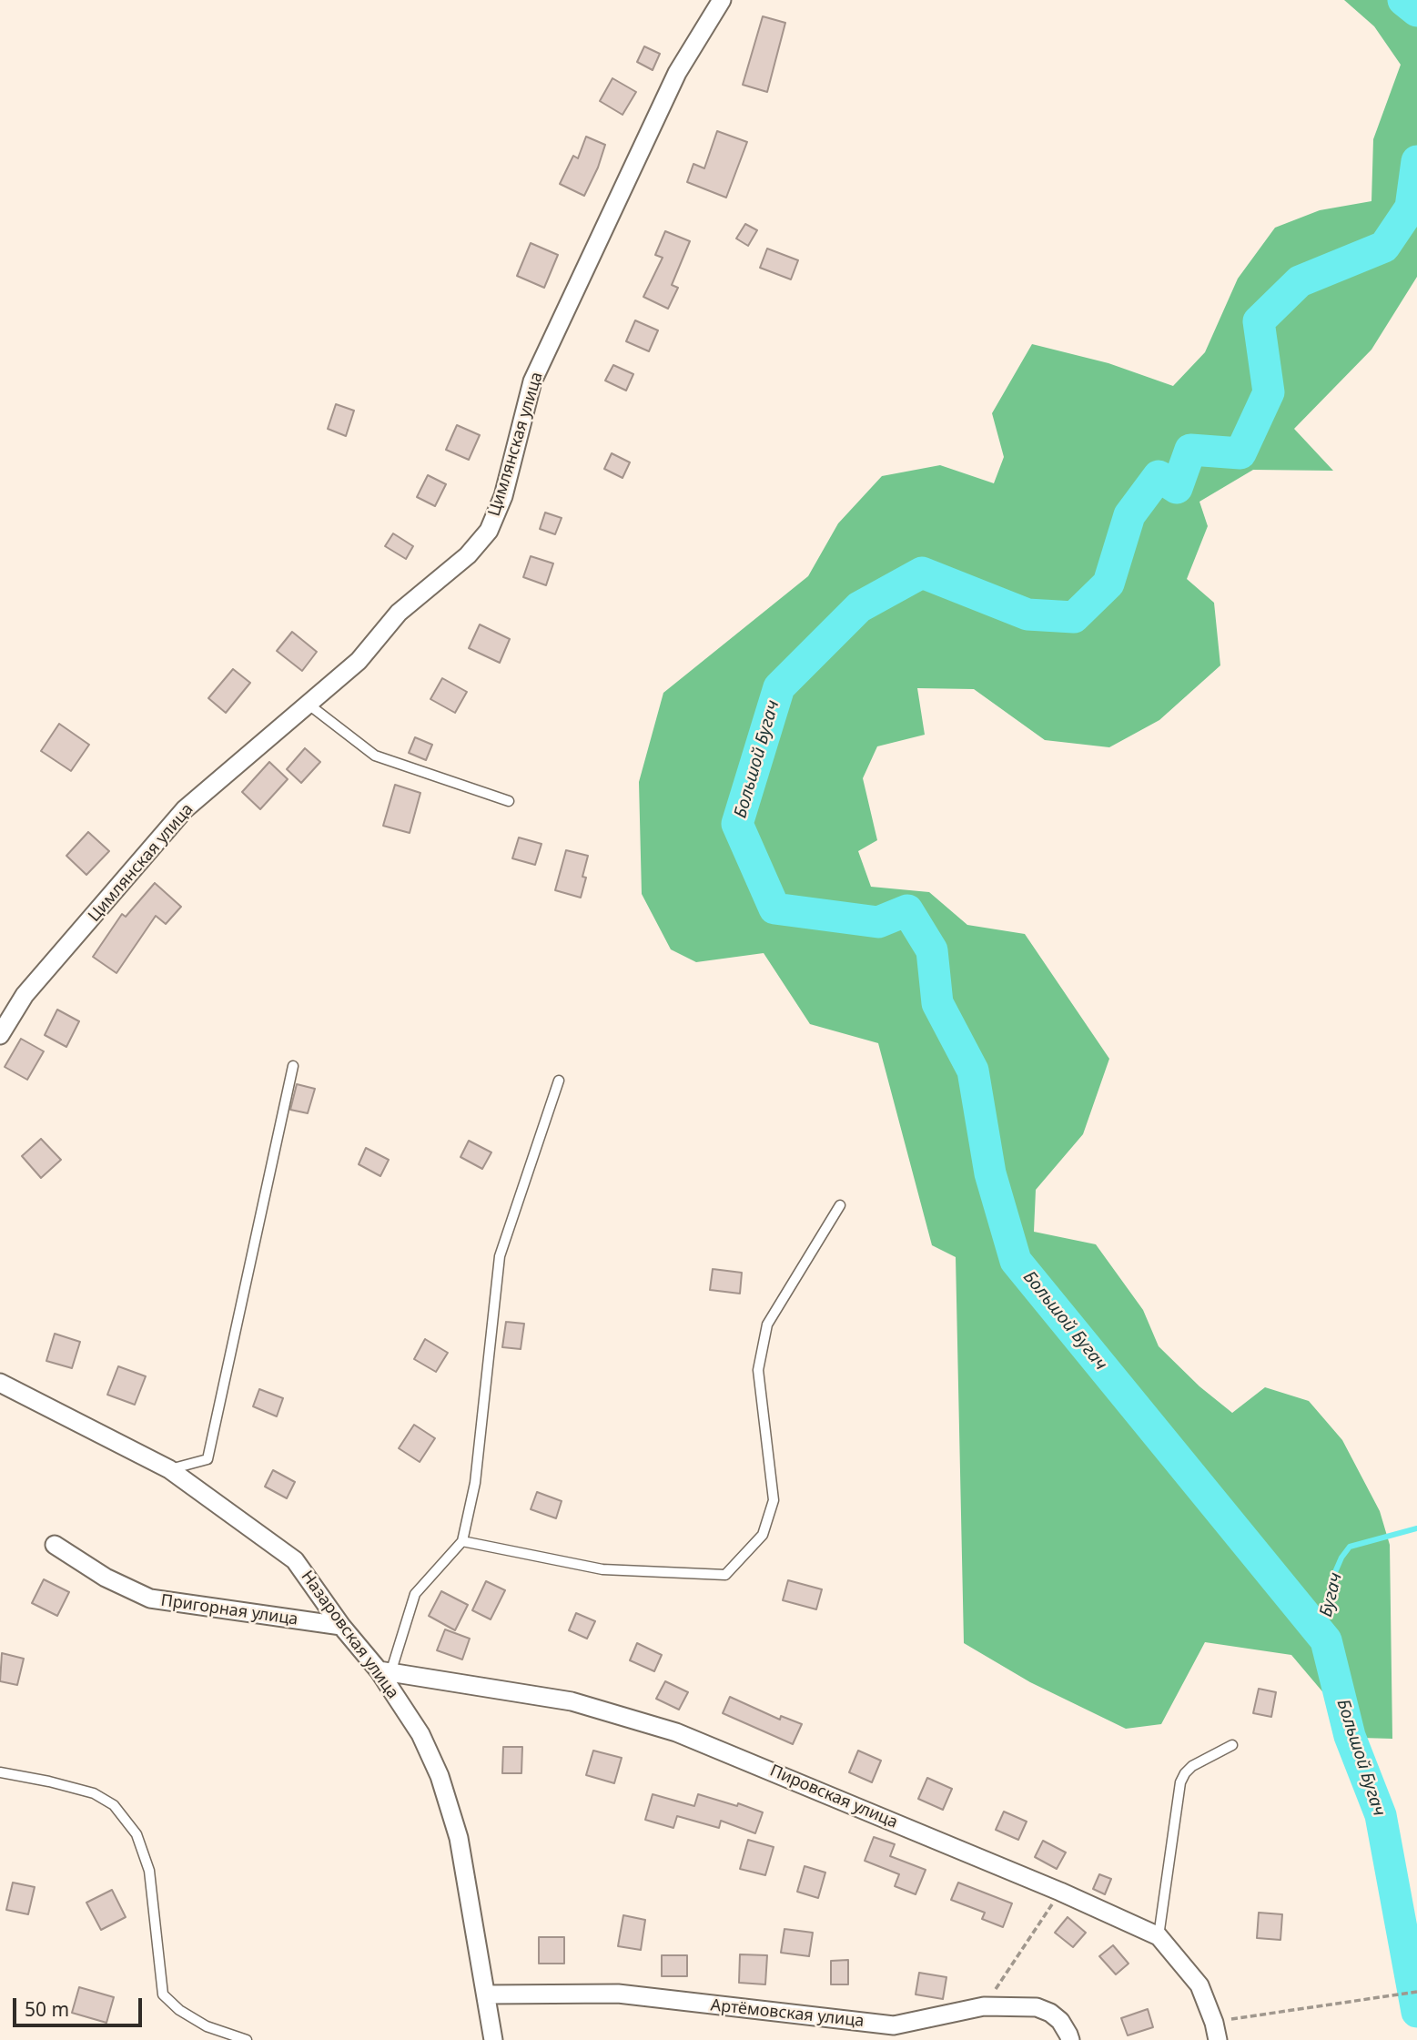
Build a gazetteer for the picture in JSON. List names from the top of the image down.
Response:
{
  "streets": {
    "street": [
      "Цимлянская улица",
      "Пригорная улица",
      "Назаровская улица",
      "Пировская улица",
      "Артёмовская улица"
    ]
  },
  "crossings": [
    ["Пригорная улица", "Назаровская улица"],
    ["Назаровская улица", "Пировская улица"],
    ["Назаровская улица", "Артёмовская улица"]
  ],
  "water": ["Большой Бугач", "Бугач"],
  "scale_bar": "50 m"
}
